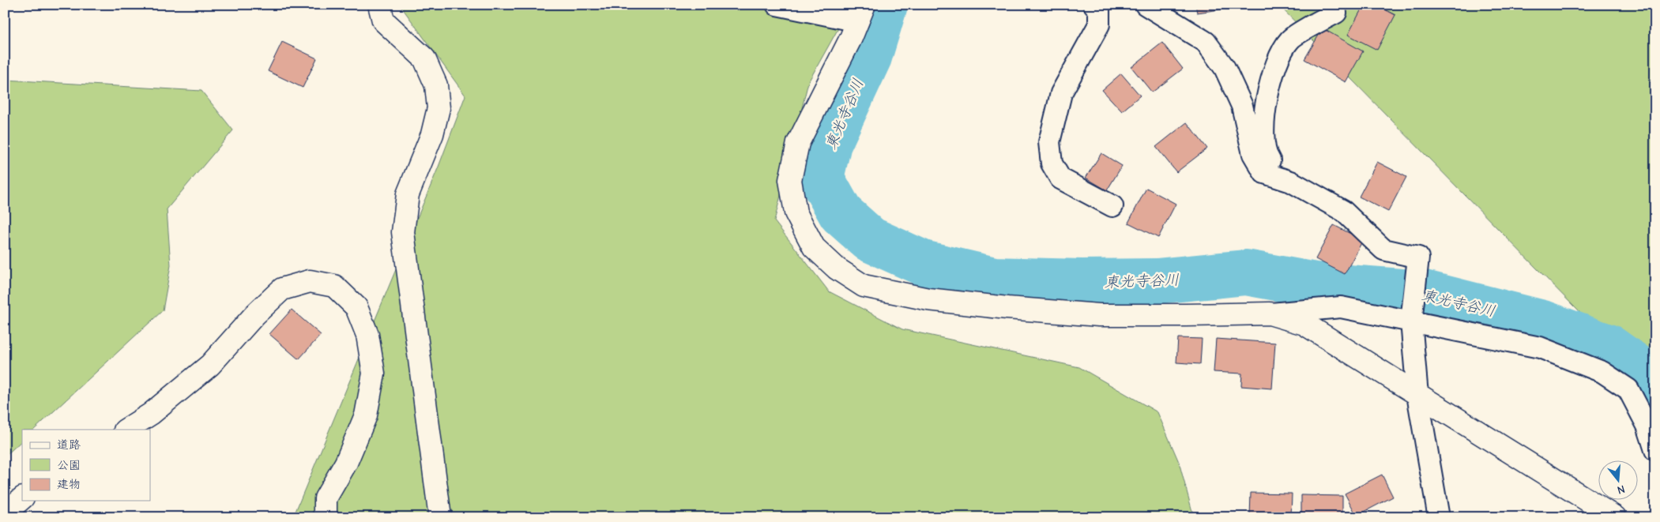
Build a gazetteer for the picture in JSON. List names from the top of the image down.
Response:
{
  "water": ["東光寺谷川"],
  "legend": ["道路", "公園", "建物"],
  "north": "bottom"
}
